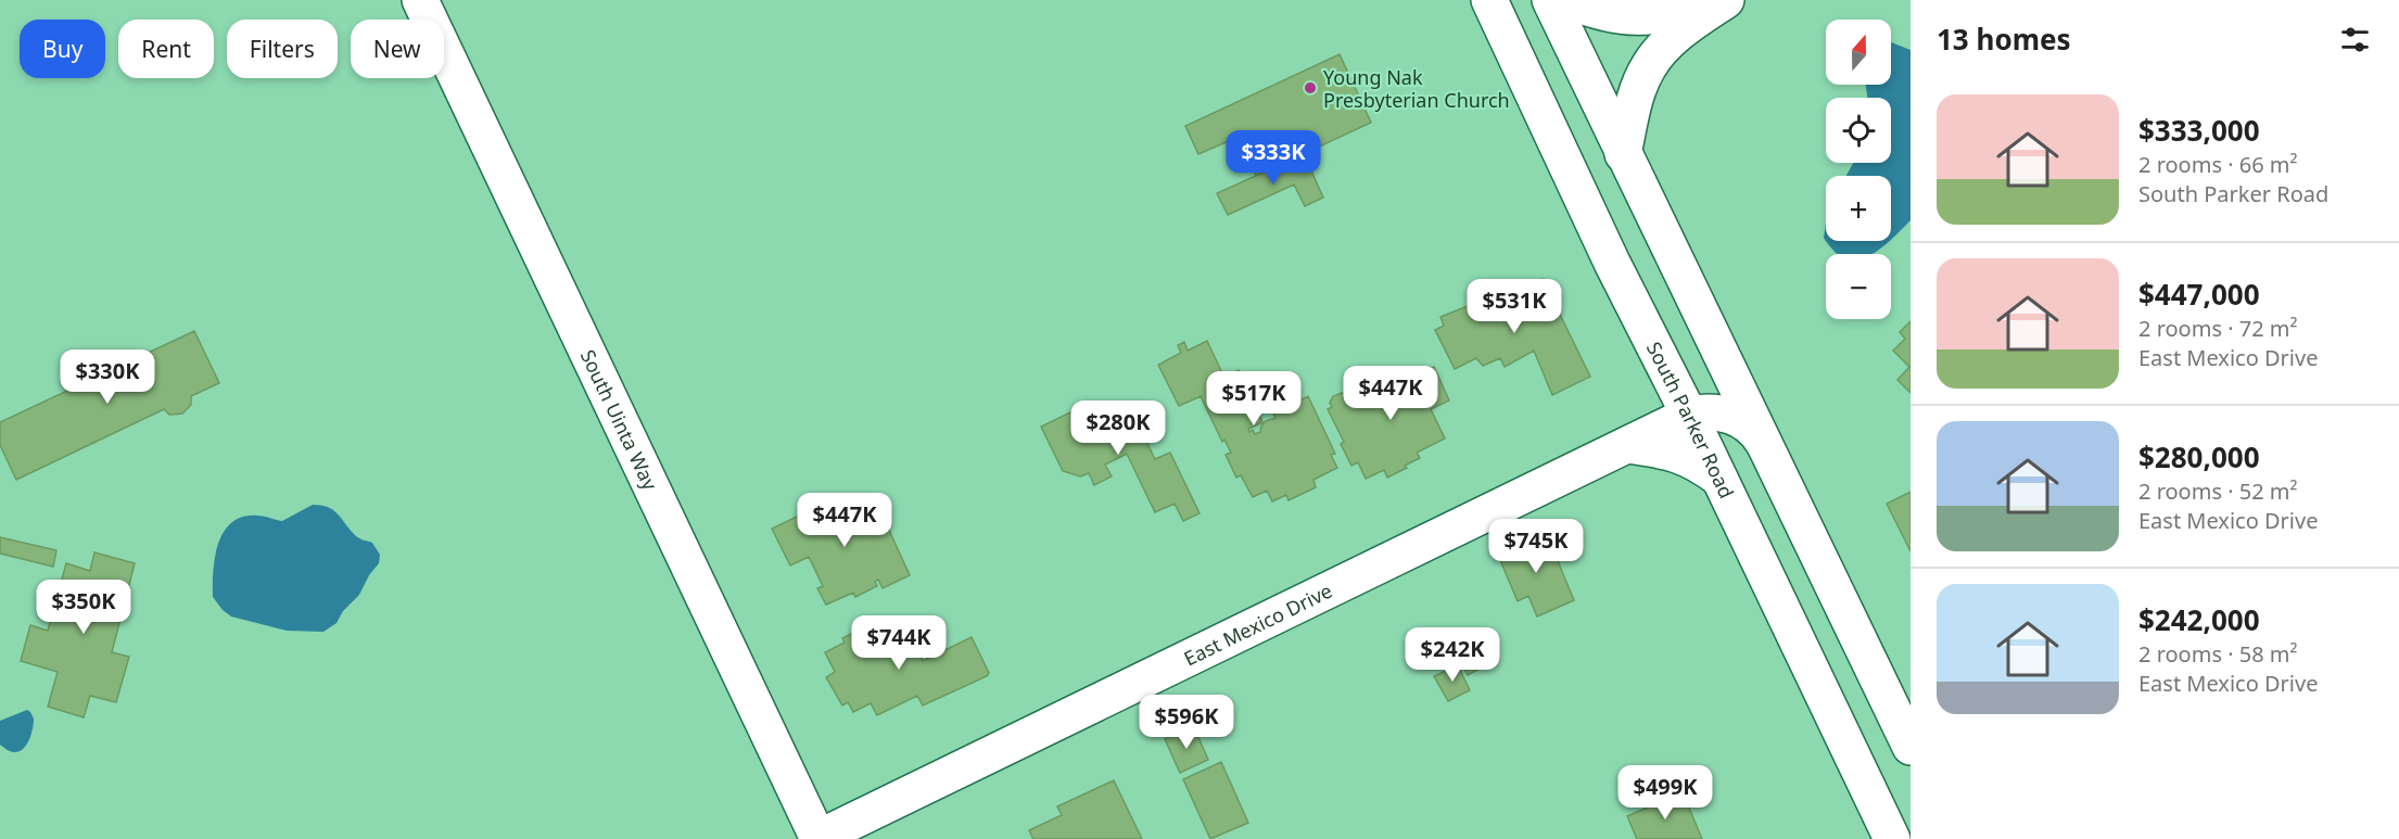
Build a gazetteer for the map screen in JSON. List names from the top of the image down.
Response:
{
  "streets": {
    "street": ["South Uinta Way", "South Parker Road", "East Mexico Drive"]
  },
  "crossings": [
    ["South Uinta Way", "East Mexico Drive"],
    ["South Parker Road", "East Mexico Drive"]
  ],
  "places": ["Young Nak Presbyterian Church"],
  "north": "top",
  "page": {
    "heading": "13 homes",
    "map_buttons": ["+", "−"],
    "chip": [
      "Buy",
      "Rent",
      "Filters",
      "New"
    ],
    "list": [
      {
        "name": "$333,000",
        "note": "2 rooms · 66 m² · South Parker Road"
      },
      {
        "name": "$447,000",
        "note": "2 rooms · 72 m² · East Mexico Drive"
      },
      {
        "name": "$280,000",
        "note": "2 rooms · 52 m² · East Mexico Drive"
      },
      {
        "name": "$242,000",
        "note": "2 rooms · 58 m² · East Mexico Drive"
      }
    ],
    "price": [
      "$333K",
      "$531K",
      "$330K",
      "$447K",
      "$517K",
      "$280K",
      "$447K",
      "$745K",
      "$350K",
      "$744K",
      "$242K",
      "$596K",
      "$499K"
    ]
  }
}
